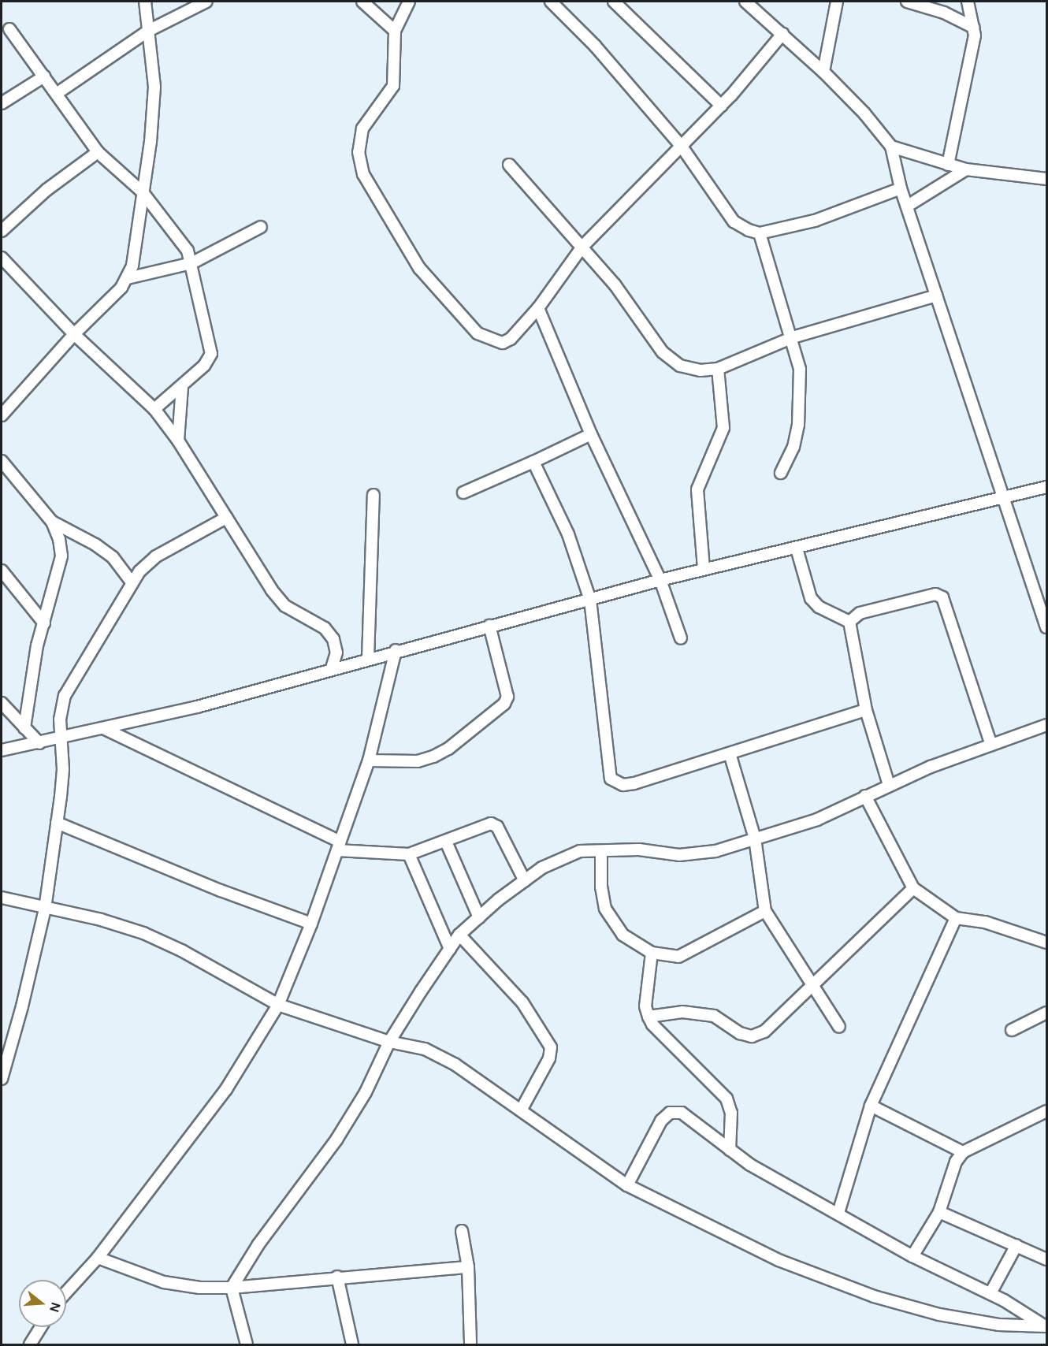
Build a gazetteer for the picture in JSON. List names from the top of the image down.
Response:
{
  "north": "right"
}
